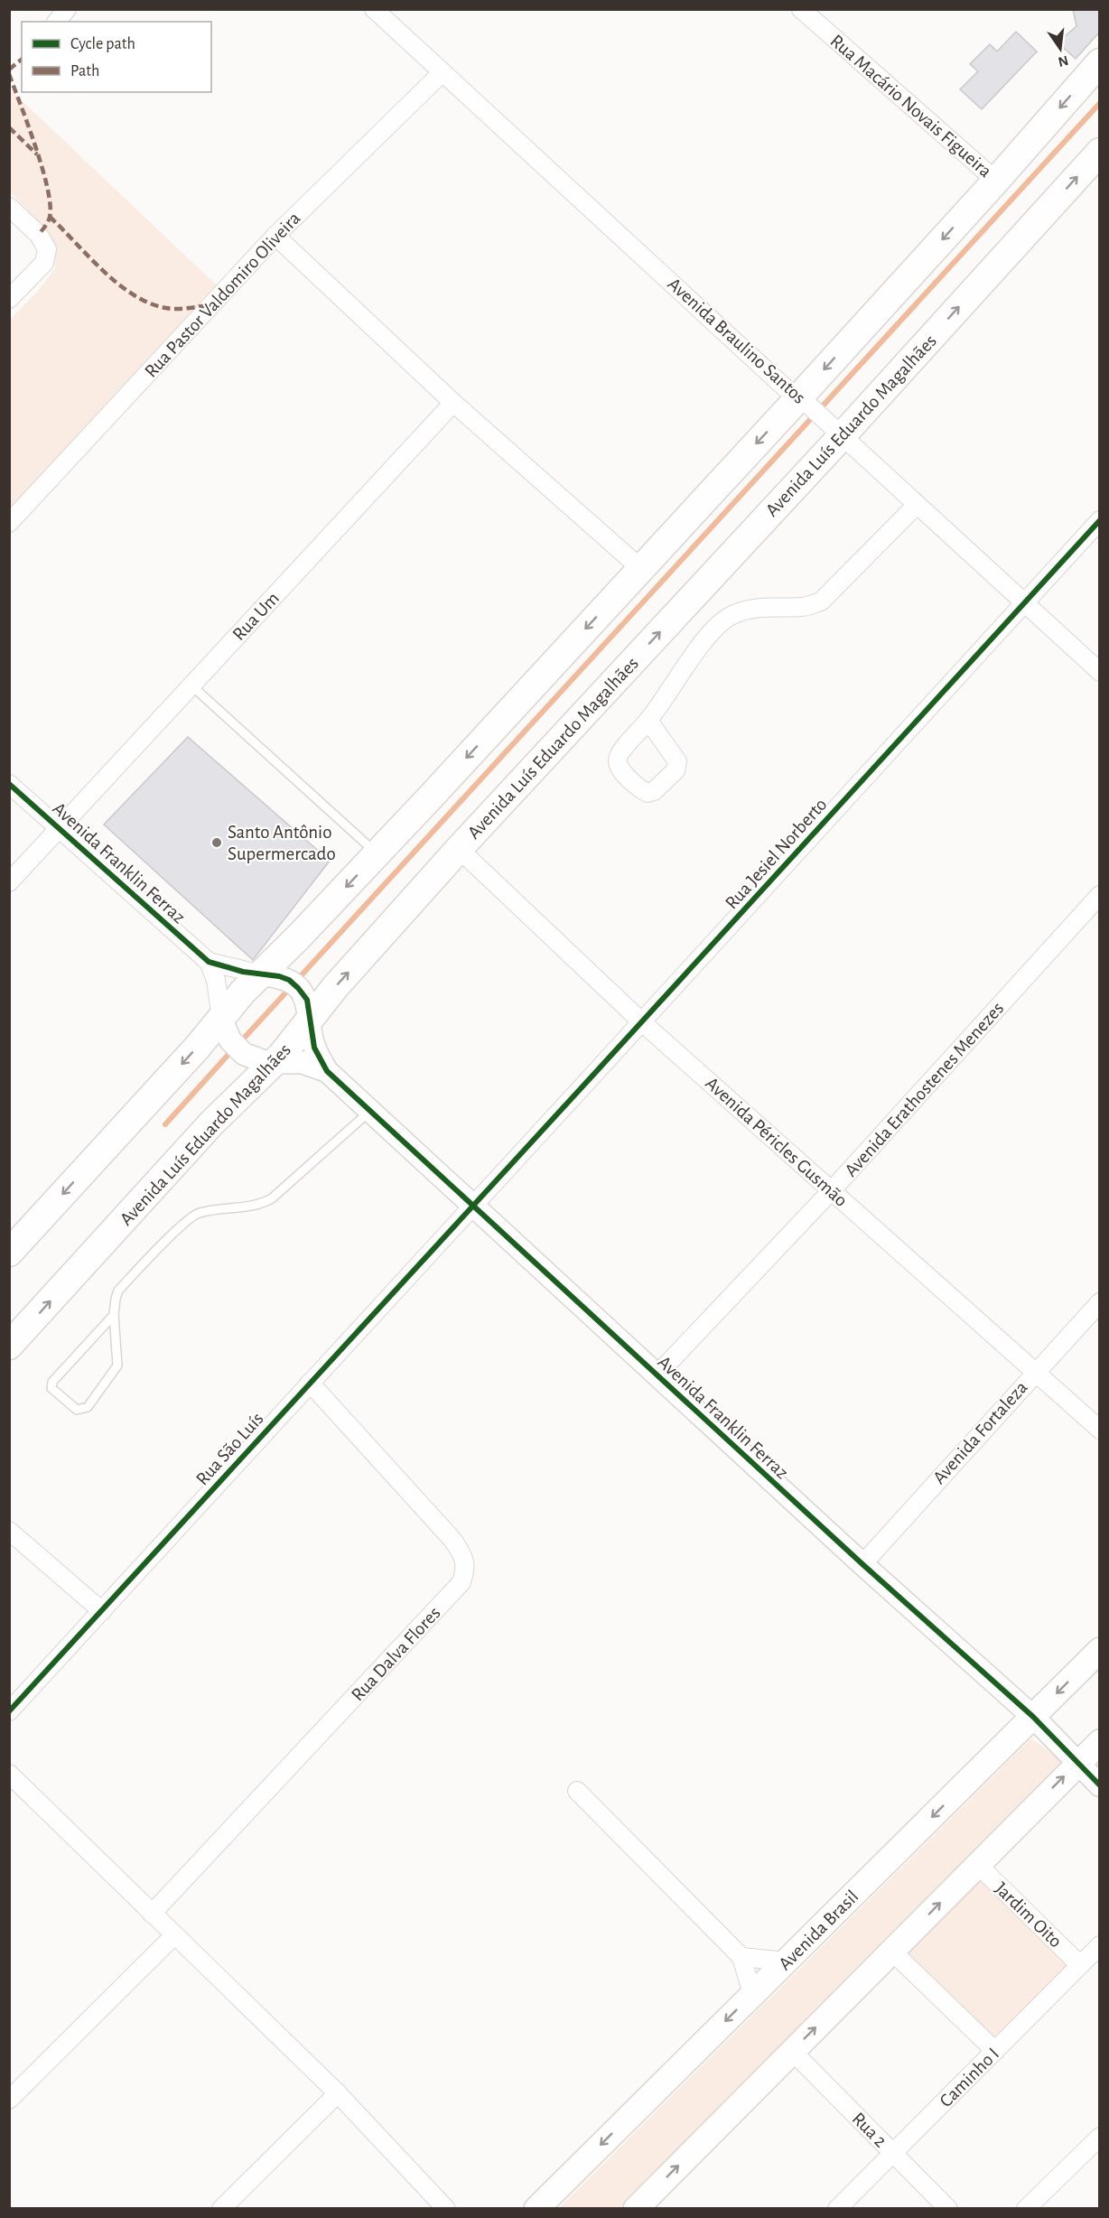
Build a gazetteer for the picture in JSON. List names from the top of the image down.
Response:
{
  "streets": {
    "main road": ["Avenida Luís Eduardo Magalhães", "Avenida Brasil"],
    "street": [
      "Rua Macário Novais Figueira",
      "Rua Pastor Valdomiro Oliveira",
      "Avenida Braulino Santos",
      "Rua Um",
      "Rua Jesiel Norberto",
      "Avenida Franklin Ferraz",
      "Avenida Erathostenes Menezes",
      "Avenida Péricles Gusmão",
      "Avenida Fortaleza",
      "Rua São Luís",
      "Rua Dalva Flores",
      "Jardim Oito",
      "Caminho I",
      "Rua 2"
    ]
  },
  "crossings": [
    ["Rua Pastor Valdomiro Oliveira", "Avenida Braulino Santos"],
    ["Avenida Braulino Santos", "Avenida Luís Eduardo Magalhães"],
    ["Avenida Braulino Santos", "Rua Jesiel Norberto"],
    ["Avenida Luís Eduardo Magalhães", "Avenida Péricles Gusmão"],
    ["Rua Um", "Avenida Franklin Ferraz"],
    ["Rua Jesiel Norberto", "Avenida Franklin Ferraz"],
    ["Rua Jesiel Norberto", "Avenida Péricles Gusmão"],
    ["Rua Jesiel Norberto", "Rua São Luís"],
    ["Avenida Franklin Ferraz", "Avenida Erathostenes Menezes"],
    ["Avenida Franklin Ferraz", "Avenida Fortaleza"],
    ["Avenida Franklin Ferraz", "Rua São Luís"],
    ["Avenida Franklin Ferraz", "Avenida Brasil"],
    ["Avenida Erathostenes Menezes", "Avenida Péricles Gusmão"],
    ["Avenida Péricles Gusmão", "Avenida Fortaleza"],
    ["Rua São Luís", "Rua Dalva Flores"],
    ["Jardim Oito", "Caminho I"],
    ["Caminho I", "Rua 2"]
  ],
  "places": ["Santo Antônio Supermercado"],
  "legend": ["Cycle path", "Path"],
  "north": "bottom"
}
